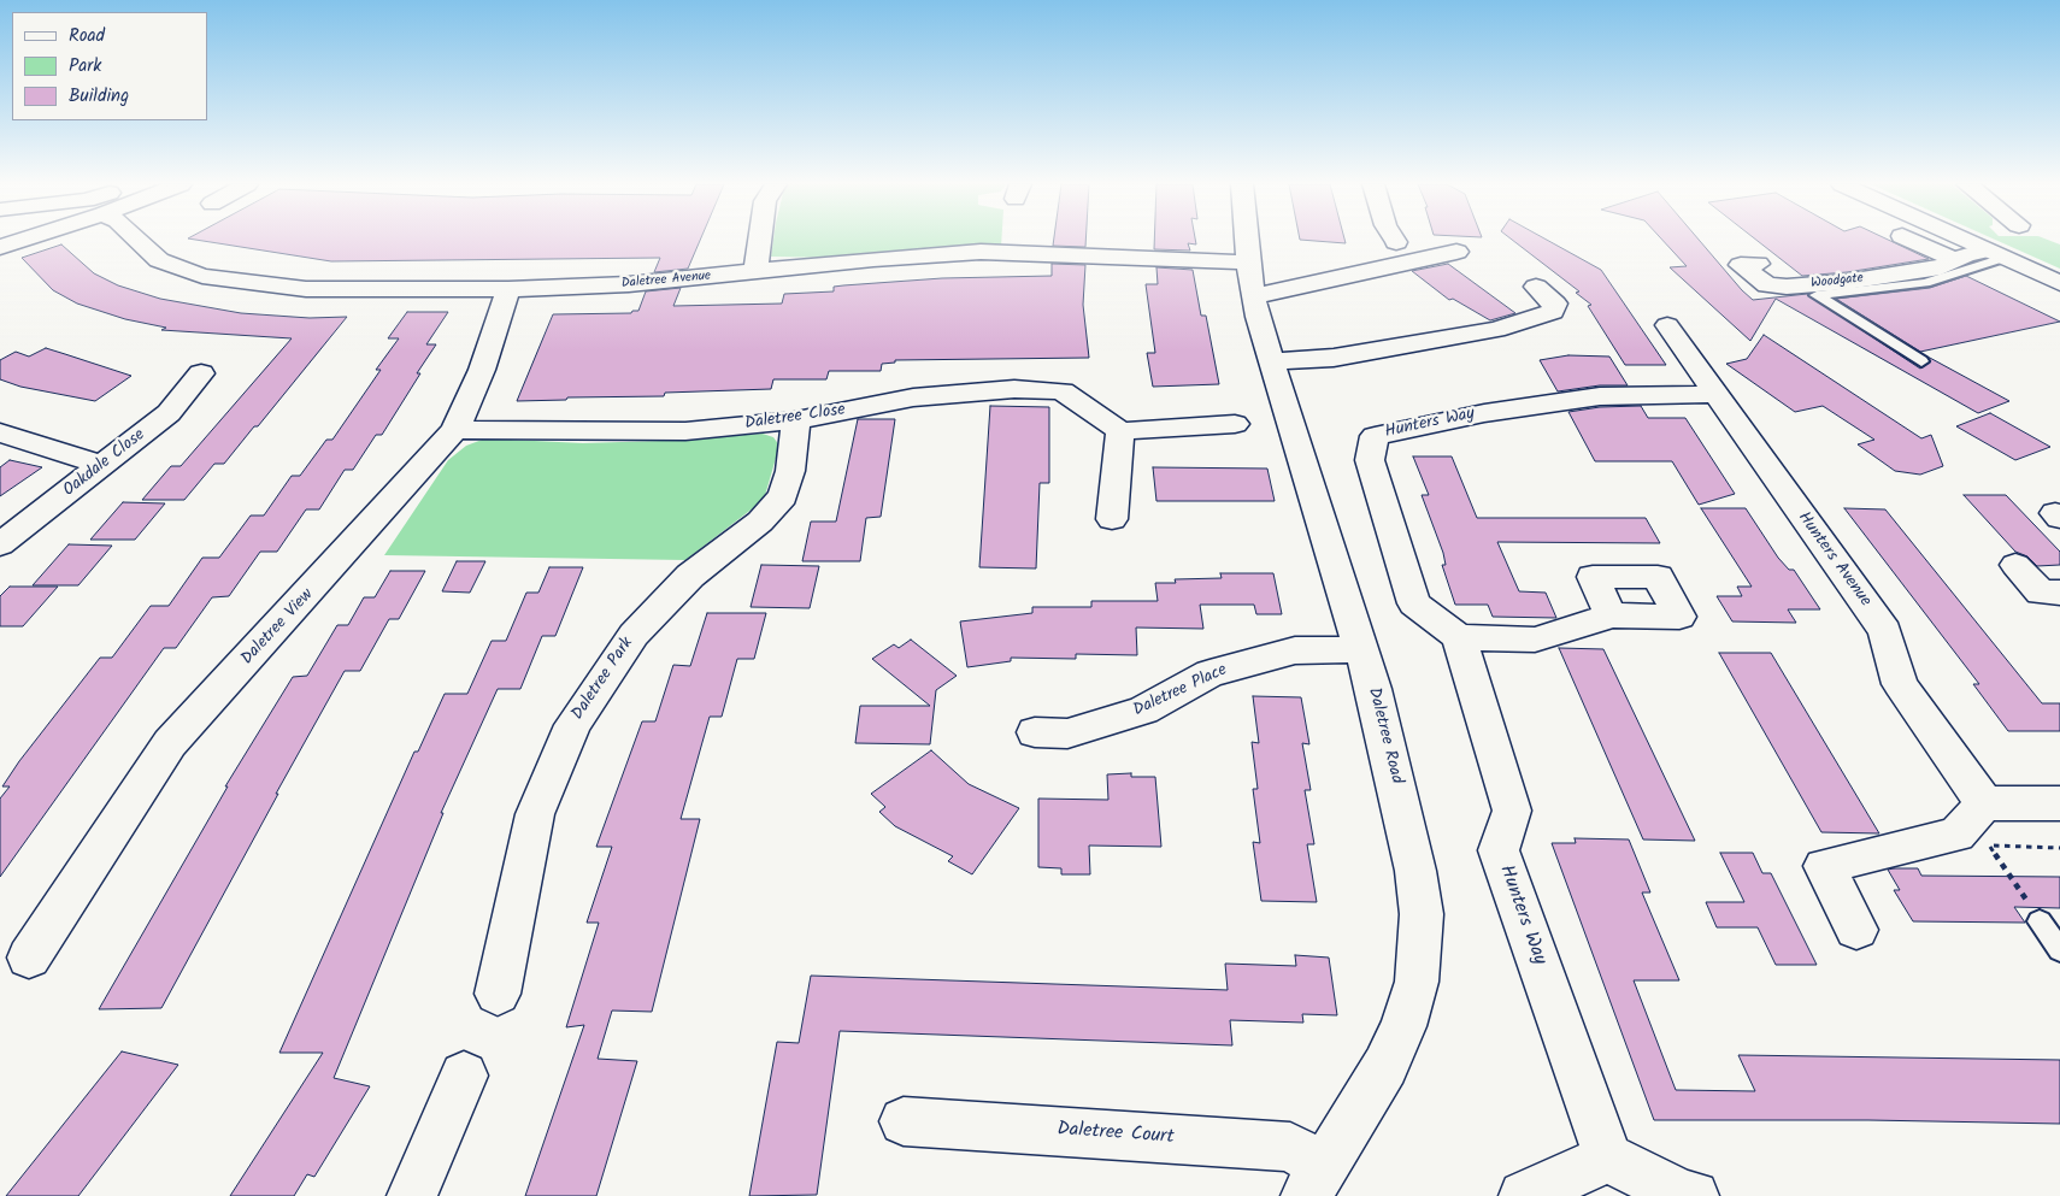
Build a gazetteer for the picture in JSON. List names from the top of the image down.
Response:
{
  "streets": {
    "street": [
      "Daletree Avenue",
      "Woodgate",
      "Daletree Close",
      "Hunters Way",
      "Oakdale Close",
      "Hunters Avenue",
      "Daletree View",
      "Daletree Park",
      "Daletree Place",
      "Daletree Road",
      "Daletree Court"
    ]
  },
  "crossings": [
    ["Daletree Avenue", "Daletree View"],
    ["Daletree Avenue", "Daletree Road"],
    ["Daletree Close", "Daletree View"],
    ["Daletree Close", "Daletree Park"],
    ["Hunters Way", "Hunters Avenue"],
    ["Daletree Place", "Daletree Road"],
    ["Daletree Road", "Daletree Court"]
  ],
  "legend": ["Road", "Park", "Building"]
}
